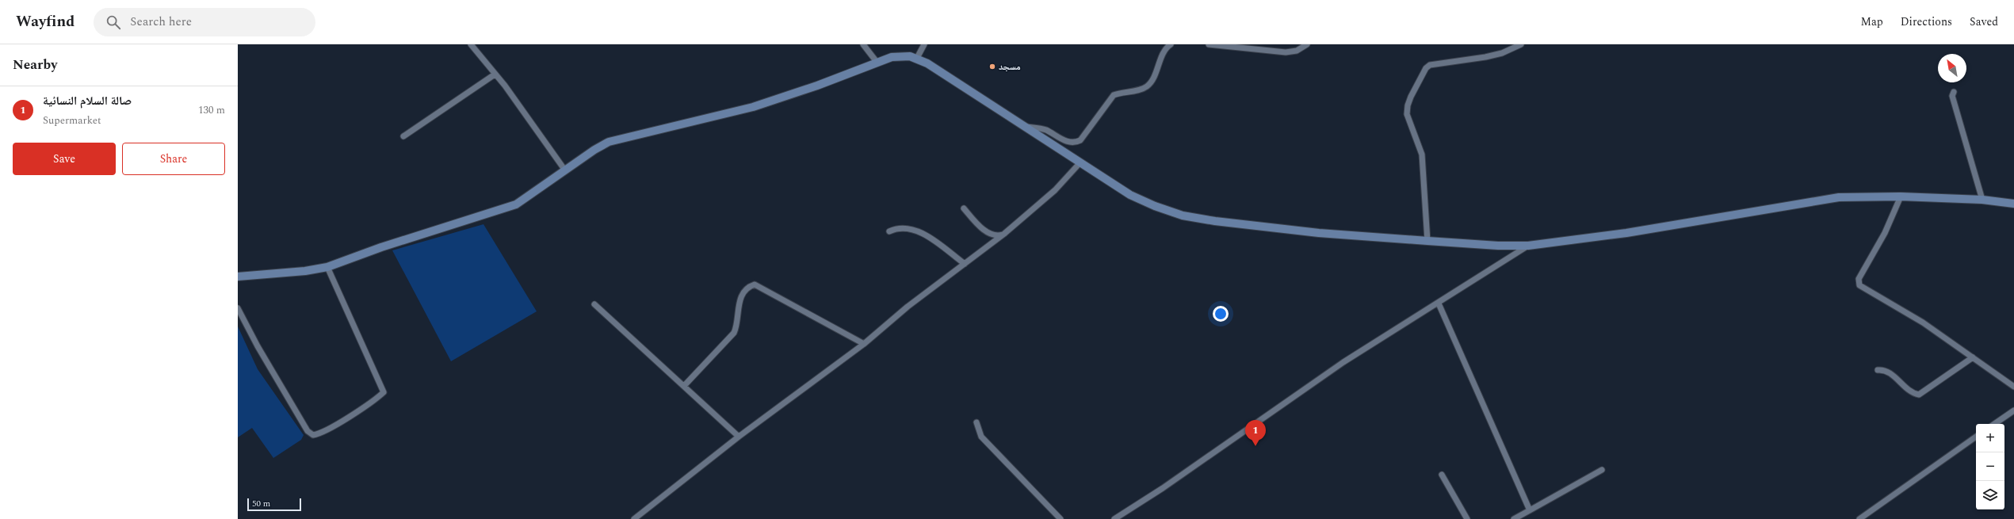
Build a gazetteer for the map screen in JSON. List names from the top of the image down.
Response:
{
  "places": ["مسجد"],
  "scale_bar": "50 m",
  "north": "top left",
  "page": {
    "header": "Wayfind",
    "search": "Search here",
    "nav": ["Map", "Directions", "Saved"],
    "heading": "Nearby",
    "list": [
      {
        "mark": "1",
        "name": "صالة السلام النسائية",
        "note": "Supermarket",
        "value": "130 m"
      }
    ],
    "buttons": ["Save", "Share"],
    "pins": "1",
    "map_buttons": ["+", "−"],
    "scale": "50 m"
  }
}
